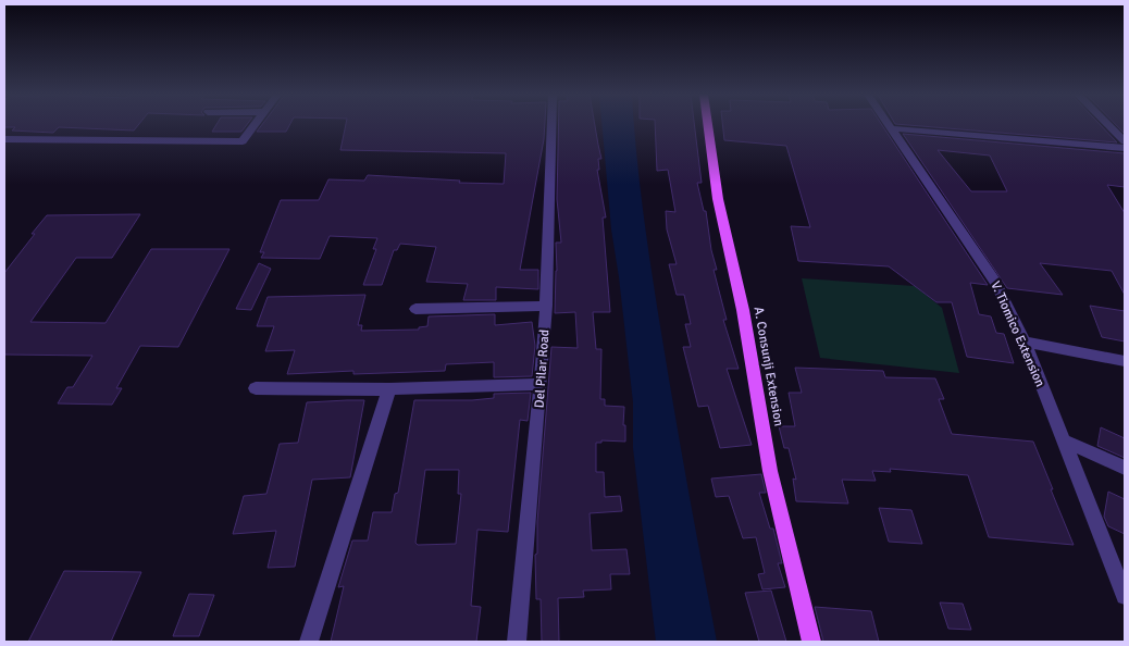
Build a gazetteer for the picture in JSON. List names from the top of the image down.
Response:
{
  "streets": {
    "main road": ["A. Consunji Extension"],
    "street": ["V. Tiomico Extension", "Del Pilar Road"]
  }
}
